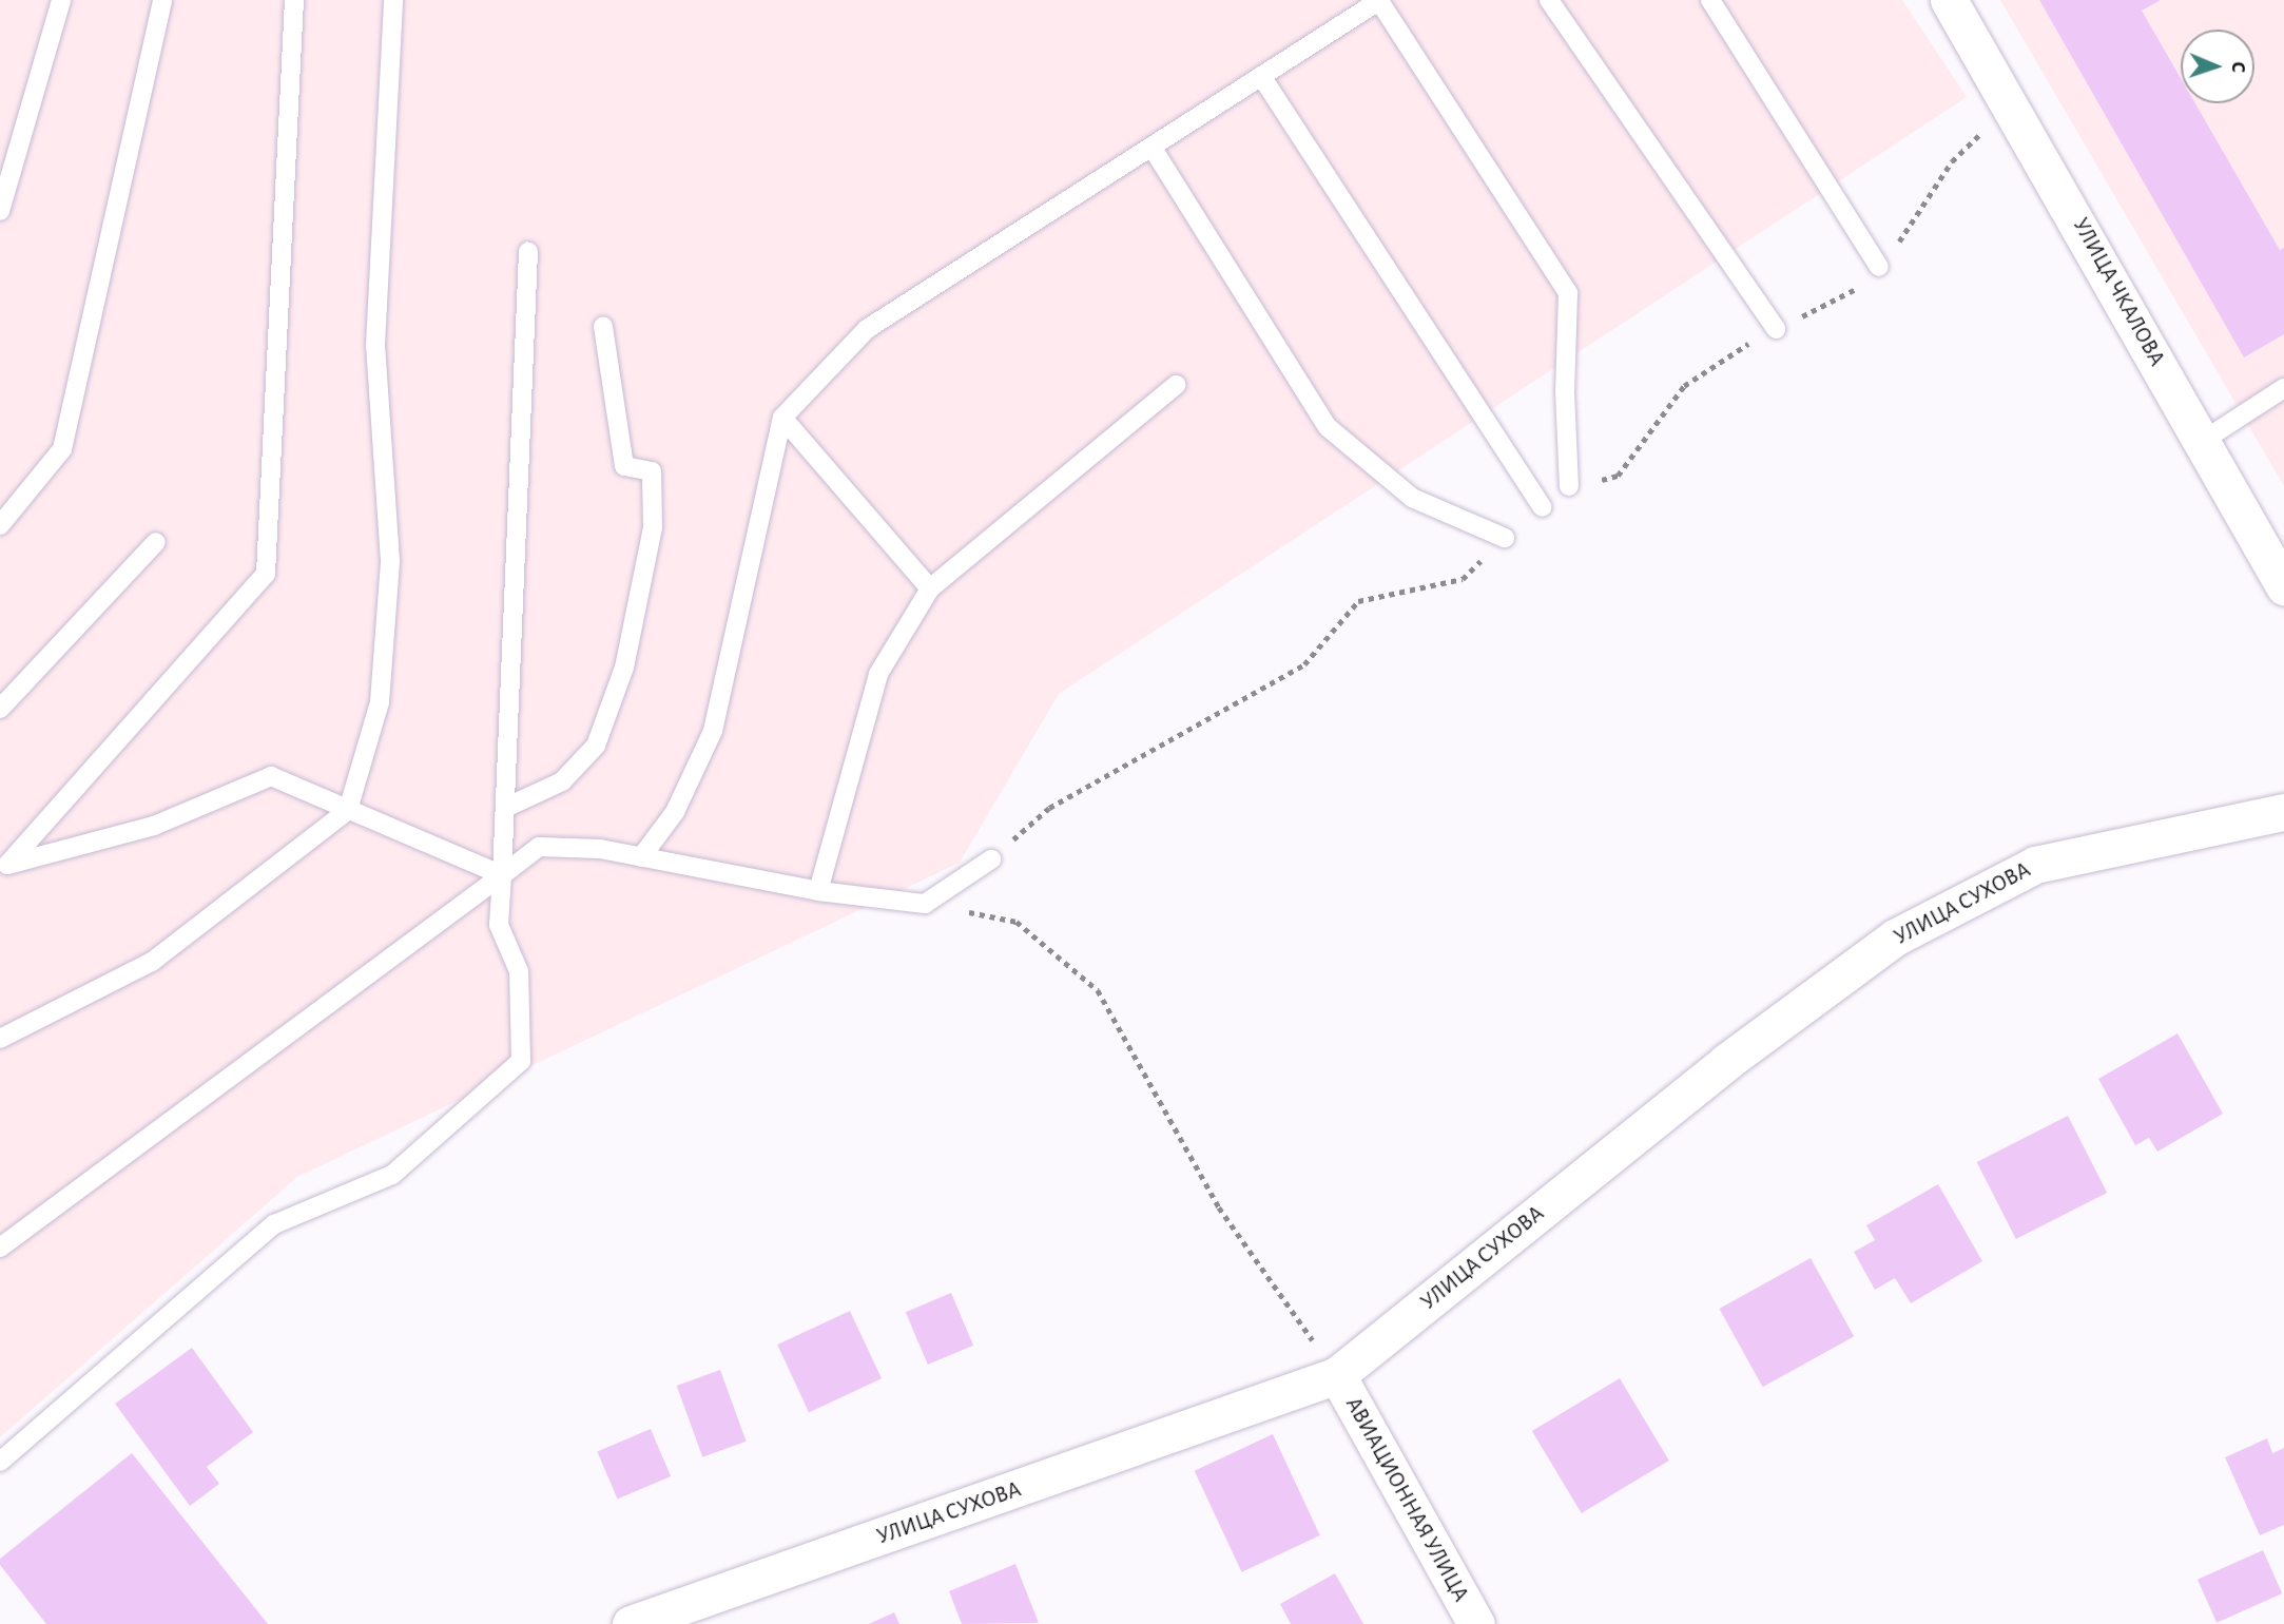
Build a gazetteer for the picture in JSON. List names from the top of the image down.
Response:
{
  "streets": {
    "street": ["УЛИЦА ЧКАЛОВА", "УЛИЦА СУХОВА", "АВИАЦИОННАЯ УЛИЦА"]
  },
  "crossings": [
    ["УЛИЦА СУХОВА", "АВИАЦИОННАЯ УЛИЦА"]
  ],
  "north": "right"
}
